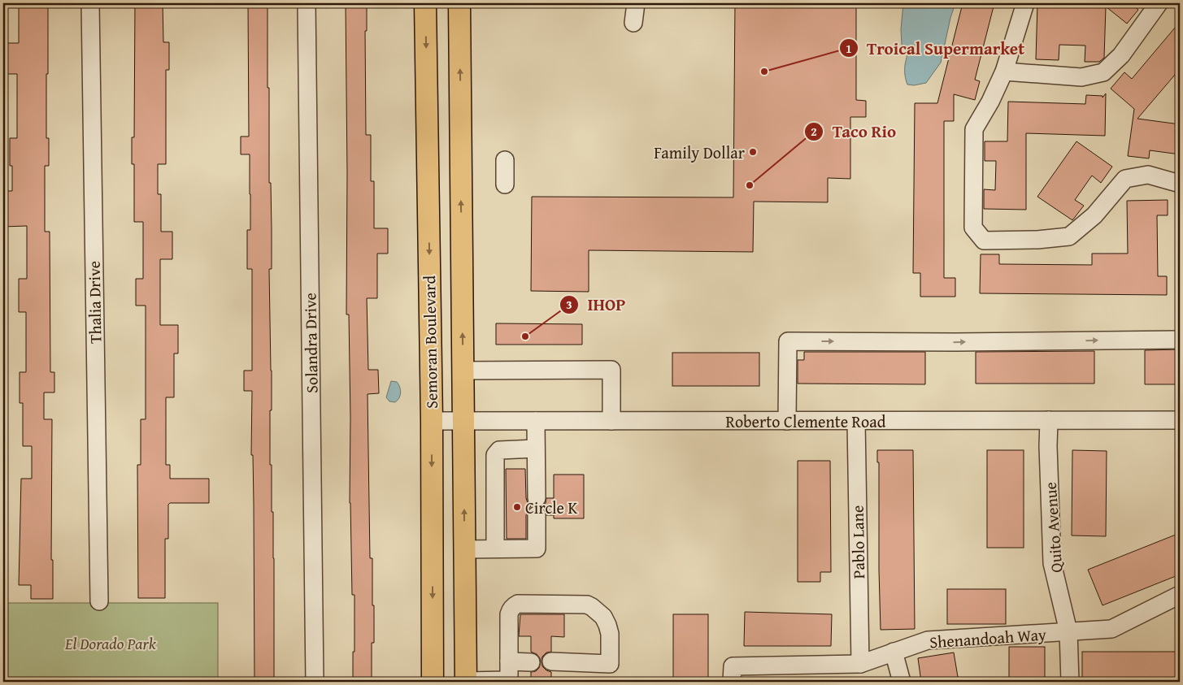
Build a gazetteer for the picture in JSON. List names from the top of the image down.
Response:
{
  "streets": {
    "main road": ["Semoran Boulevard"],
    "street": [
      "Thalia Drive",
      "Solandra Drive",
      "Roberto Clemente Road",
      "Quito Avenue",
      "Pablo Lane",
      "Shenandoah Way"
    ]
  },
  "crossings": [
    ["Semoran Boulevard", "Roberto Clemente Road"],
    ["Roberto Clemente Road", "Quito Avenue"],
    ["Roberto Clemente Road", "Pablo Lane"],
    ["Quito Avenue", "Shenandoah Way"],
    ["Pablo Lane", "Shenandoah Way"]
  ],
  "parks": ["El Dorado Park"],
  "places": [
    "Troical Supermarket",
    "Family Dollar",
    "Taco Rio",
    "IHOP",
    "Circle K"
  ]
}
